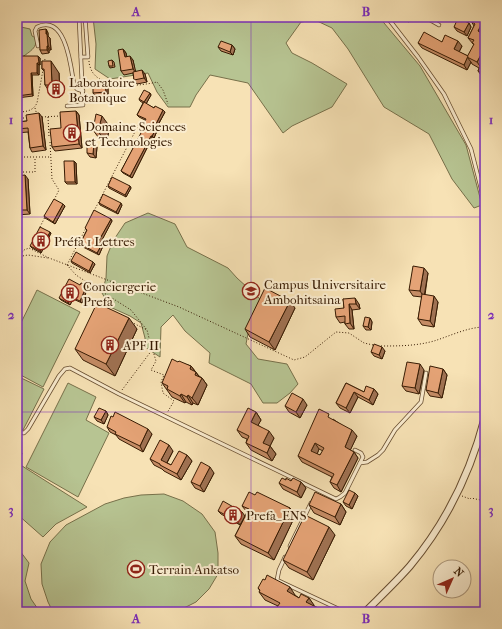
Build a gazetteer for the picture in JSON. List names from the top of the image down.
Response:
{
  "places": {
    "building": [
      "Laboratoire Botanique",
      "Domaine Sciences et Technologies",
      "Préfa 1 Lettres",
      "Conciergerie Prefa",
      "APF II",
      "Prefa_ENS"
    ],
    "school or university": ["Campus Universitaire Ambohitsaina"],
    "sports": ["Terrain Ankatso"]
  },
  "north": "top right",
  "grid": {
    "columns": ["A", "B"],
    "rows": ["1", "2", "3"]
  }
}
